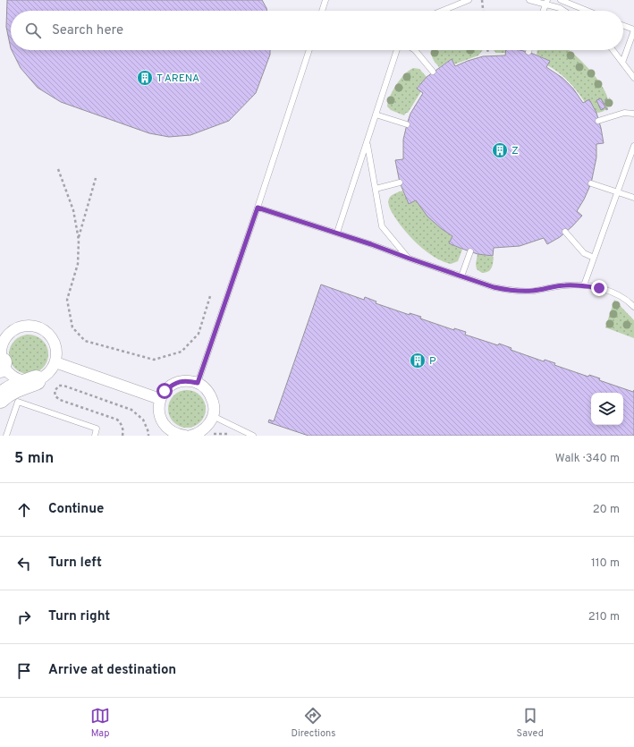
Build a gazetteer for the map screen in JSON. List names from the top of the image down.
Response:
{
  "places": {
    "building": ["T ARENA", "Z", "P"]
  },
  "page": {
    "search": "Search here",
    "heading": ["5 min", "Walk · 340 m"],
    "list": [
      ["Continue", "20 m"],
      ["Turn left", "110 m"],
      ["Turn right", "210 m"],
      "Arrive at destination"
    ],
    "nav": ["Map", "Directions", "Saved"]
  }
}
